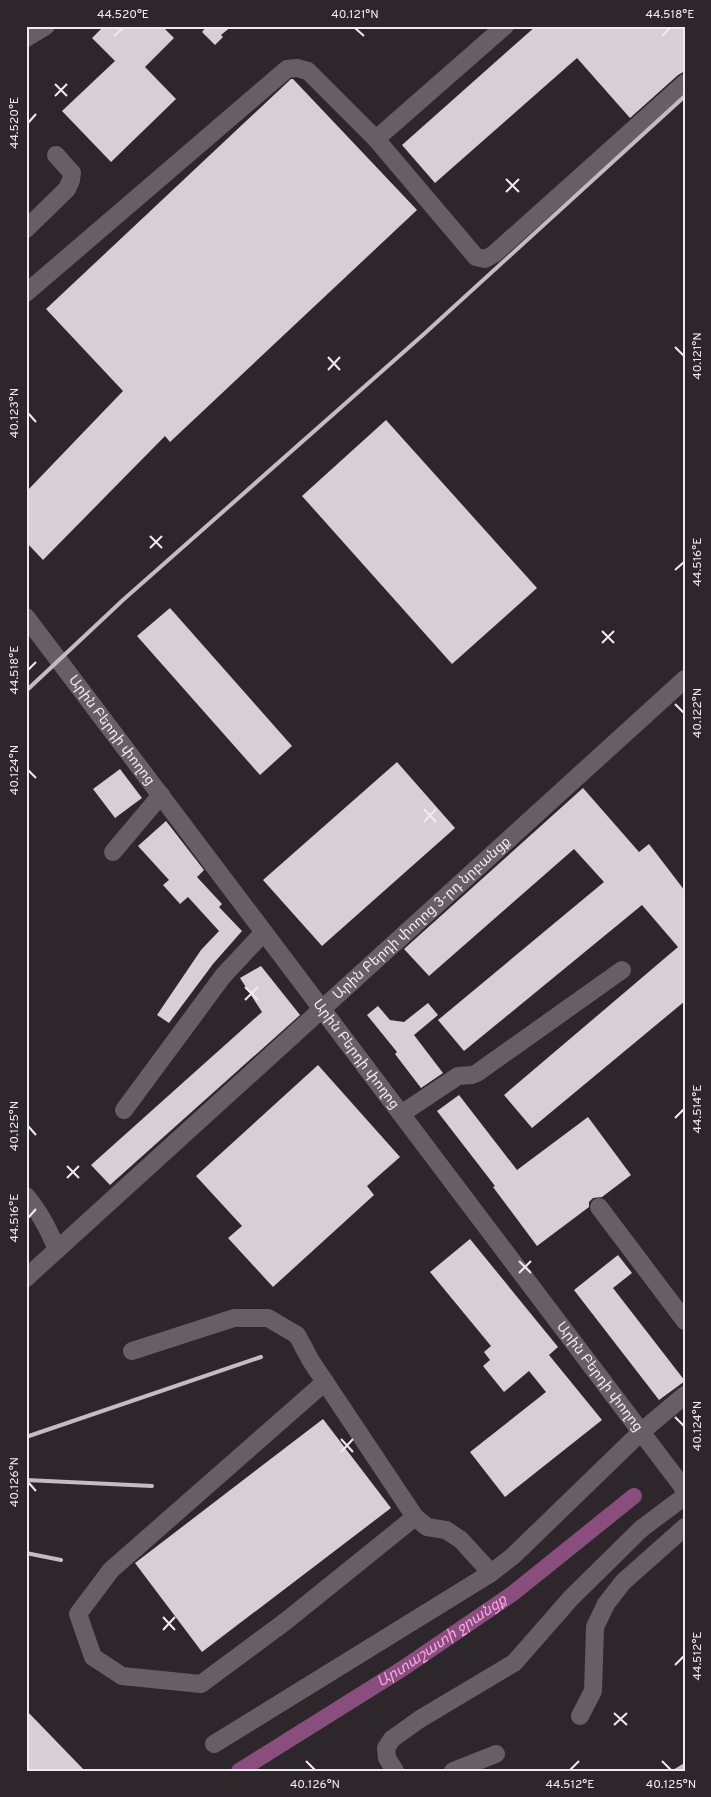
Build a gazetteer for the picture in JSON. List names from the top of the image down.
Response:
{
  "streets": {
    "street": ["Արին Բերդի փողոց", "Արին Բերդի փողոց 3-րդ նրբանցք"]
  },
  "crossings": [
    ["Արին Բերդի փողոց", "Արին Բերդի փողոց 3-րդ նրբանցք"]
  ],
  "water": ["Արտաշատի ջրանցք"],
  "coordinates": [
    "44.520°E",
    "40.121°N",
    "44.518°E",
    "40.123°N",
    "44.516°E",
    "40.122°N",
    "40.124°N",
    "44.514°E",
    "40.125°N",
    "40.126°N",
    "44.512°E"
  ]
}
